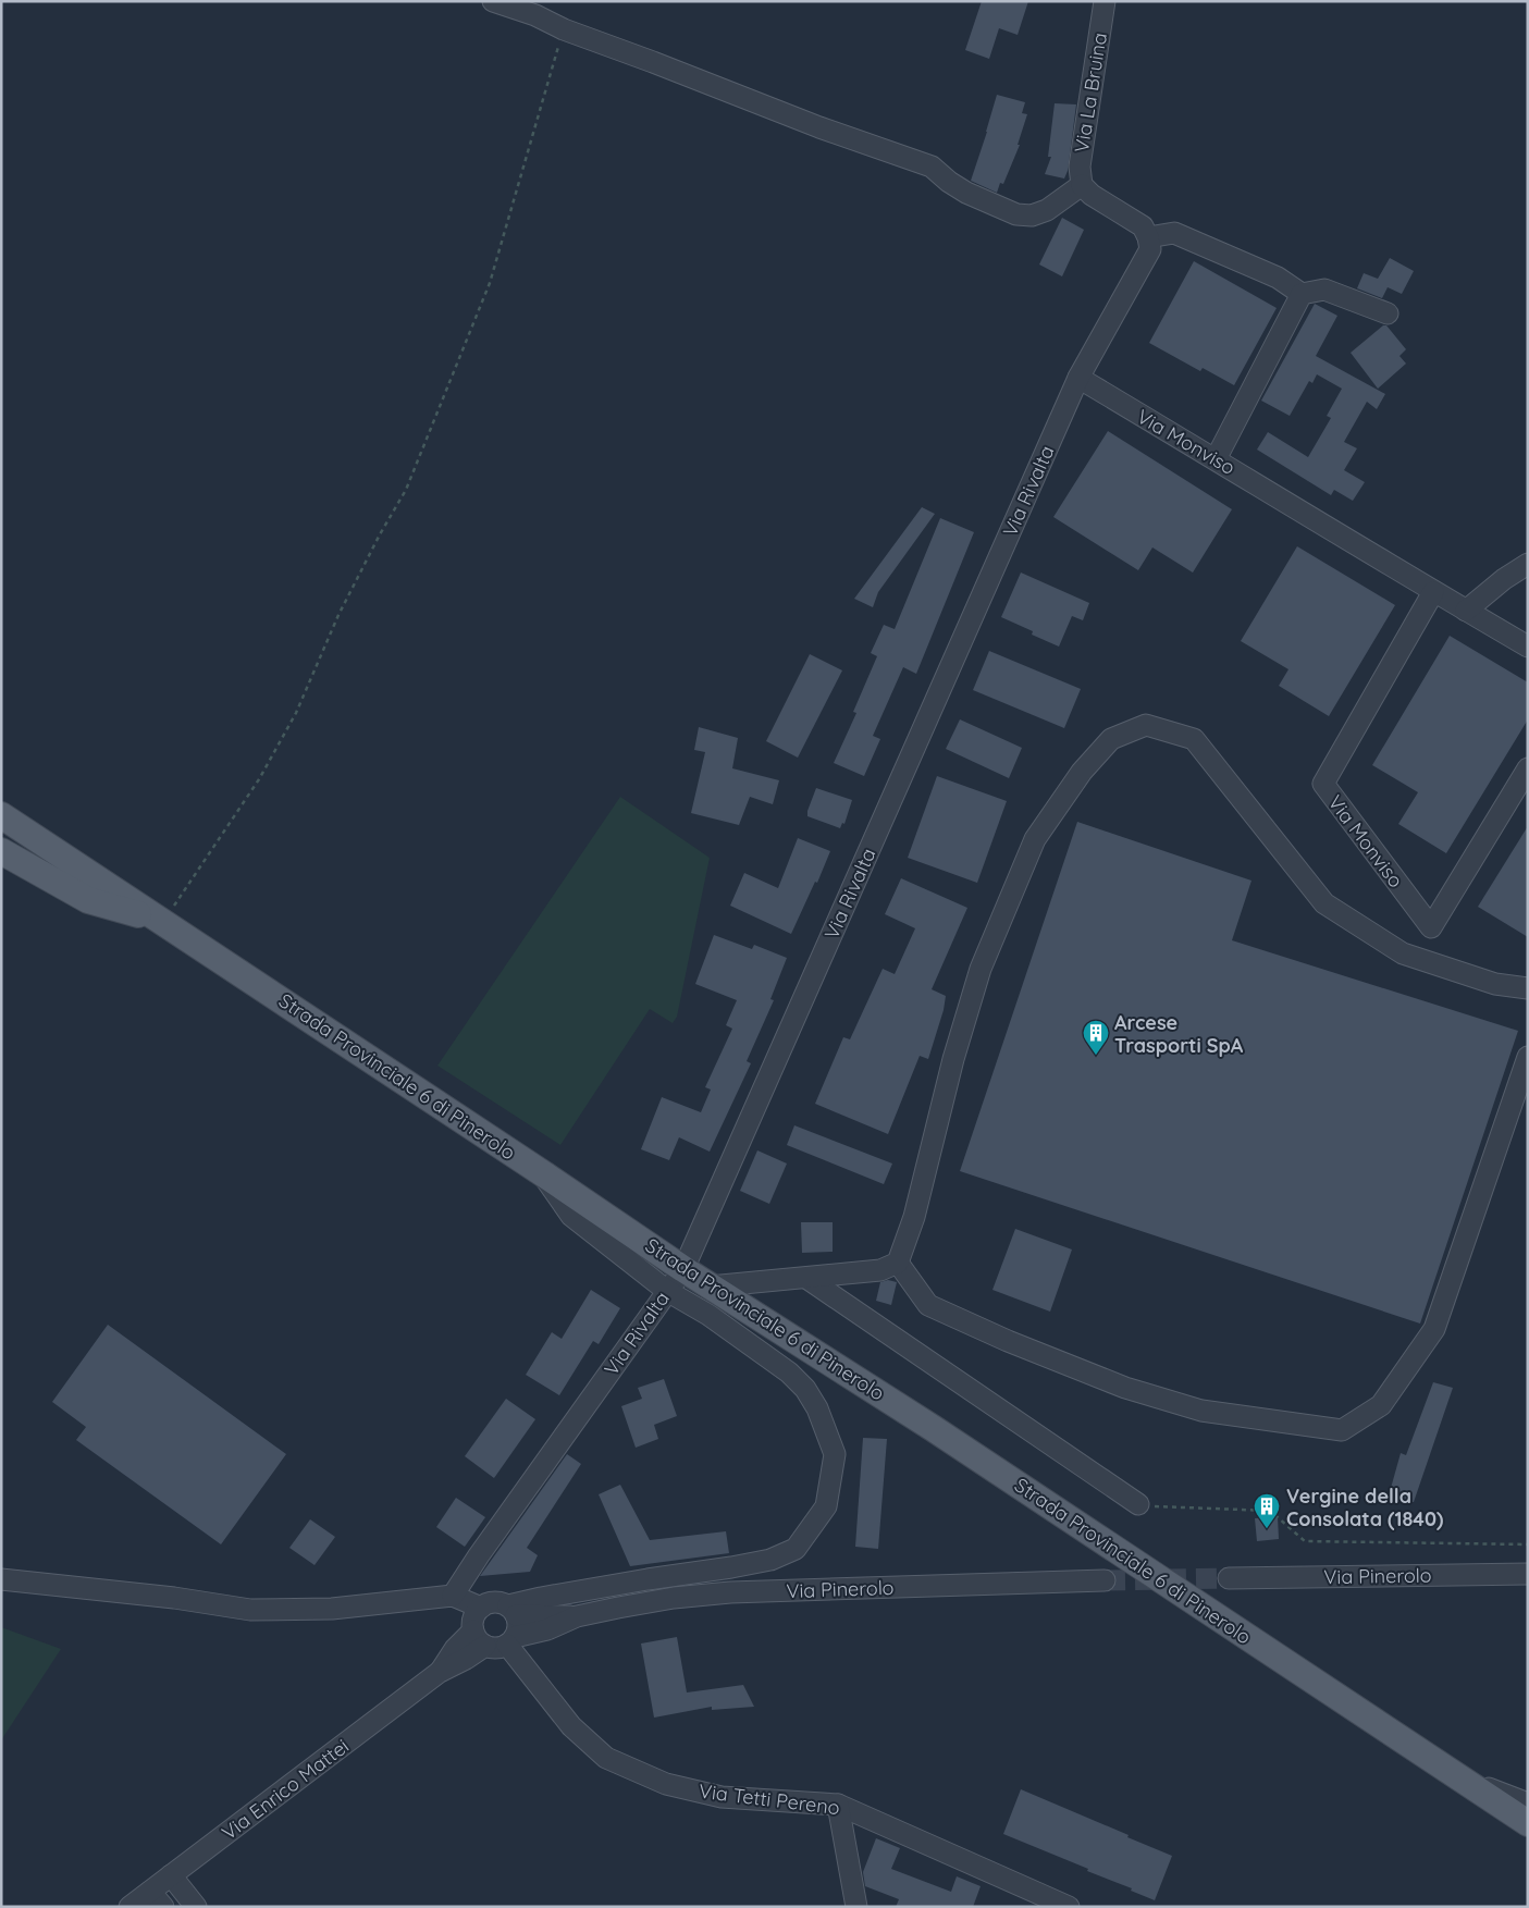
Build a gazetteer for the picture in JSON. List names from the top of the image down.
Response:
{
  "streets": {
    "main road": ["Strada Provinciale 6 di Pinerolo"],
    "street": [
      "Via La Bruina",
      "Via Monviso",
      "Via Rivalta",
      "Via Pinerolo",
      "Via Enrico Mattei",
      "Via Tetti Pereno"
    ]
  },
  "crossings": [
    ["Via Monviso", "Via Rivalta"],
    ["Via Rivalta", "Strada Provinciale 6 di Pinerolo"],
    ["Via Pinerolo", "Via Enrico Mattei"],
    ["Via Pinerolo", "Via Tetti Pereno"],
    ["Via Enrico Mattei", "Via Tetti Pereno"]
  ],
  "places": {
    "building": ["Arcese Trasporti SpA", "Vergine della Consolata (1840)"]
  }
}
